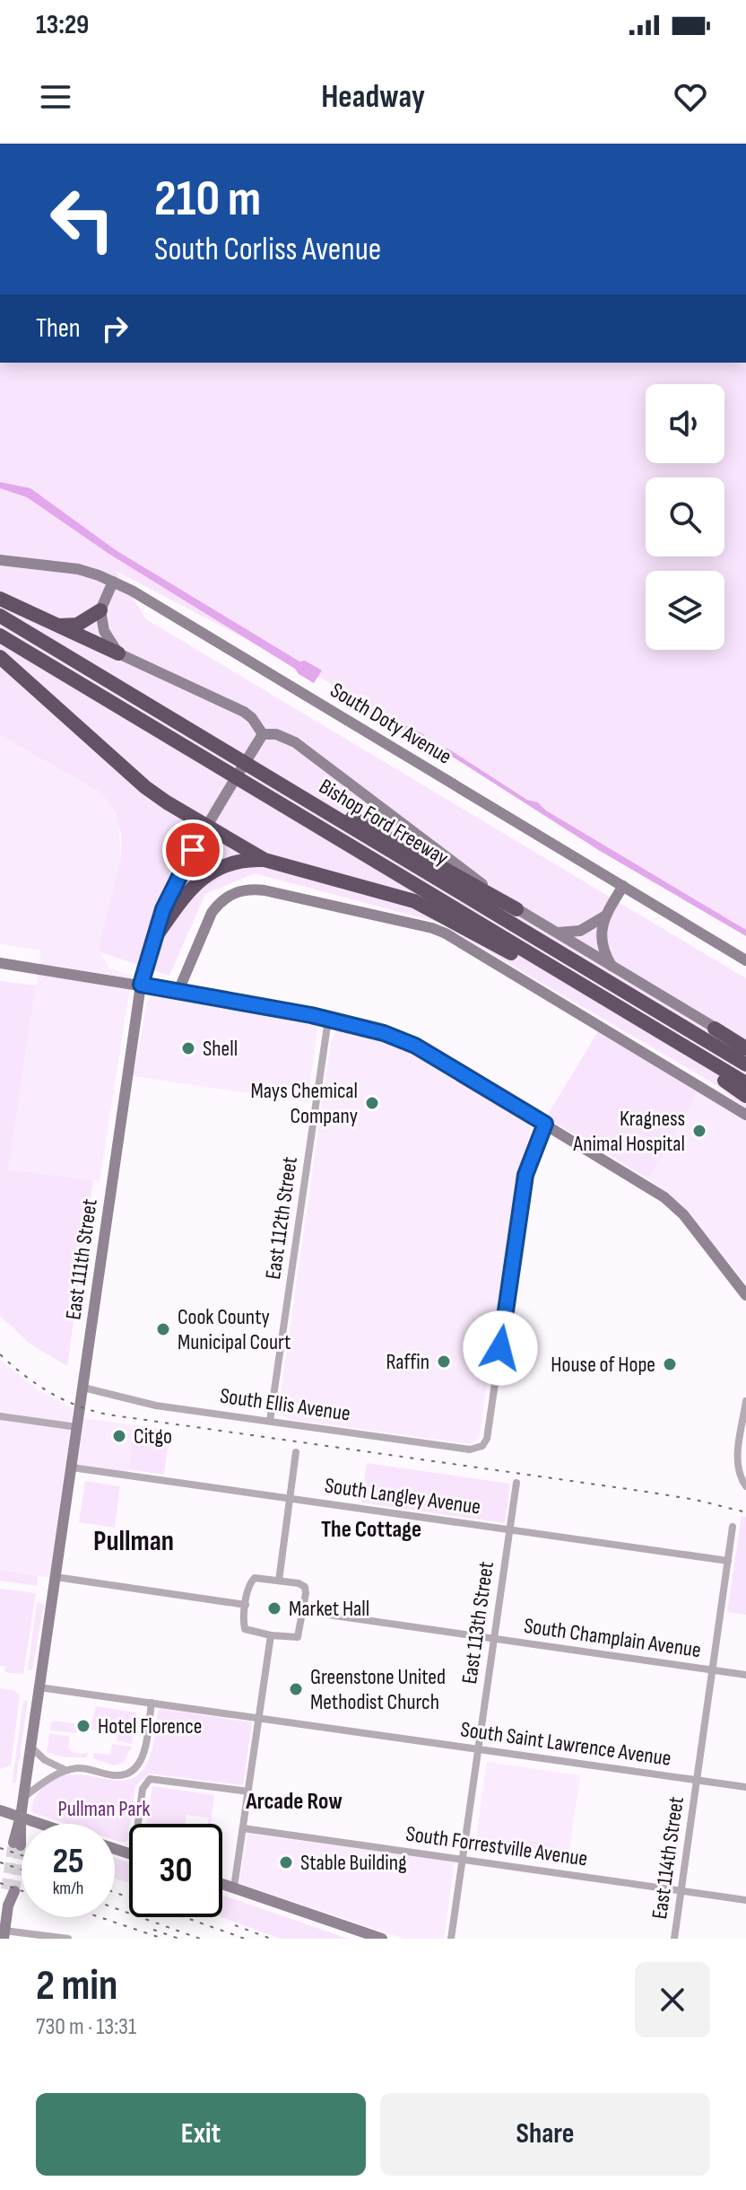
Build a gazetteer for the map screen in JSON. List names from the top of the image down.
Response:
{
  "streets": {
    "highway": ["Bishop Ford Freeway"],
    "street": [
      "South Doty Avenue",
      "East 112th Street",
      "East 111th Street",
      "South Ellis Avenue",
      "South Langley Avenue",
      "East 113th Street",
      "South Champlain Avenue",
      "South Saint Lawrence Avenue",
      "South Forrestville Avenue",
      "East 114th Street"
    ]
  },
  "crossings": [
    ["East 112th Street", "South Ellis Avenue"],
    ["East 111th Street", "South Ellis Avenue"],
    ["East 111th Street", "South Langley Avenue"],
    ["East 111th Street", "South Saint Lawrence Avenue"],
    ["South Langley Avenue", "East 113th Street"],
    ["South Langley Avenue", "East 114th Street"],
    ["East 113th Street", "South Champlain Avenue"],
    ["East 113th Street", "South Saint Lawrence Avenue"],
    ["East 113th Street", "South Forrestville Avenue"],
    ["South Champlain Avenue", "East 114th Street"],
    ["South Saint Lawrence Avenue", "East 114th Street"],
    ["South Forrestville Avenue", "East 114th Street"]
  ],
  "districts": ["The Cottage", "Pullman", "Arcade Row"],
  "parks": ["Pullman Park"],
  "places": [
    "Shell",
    "Mays Chemical Company",
    "Kragness Animal Hospital",
    "Cook County Municipal Court",
    "Raffin",
    "House of Hope",
    "Citgo",
    "Market Hall",
    "Greenstone United Methodist Church",
    "Hotel Florence",
    "Stable Building"
  ],
  "page": {
    "status": "13:29",
    "header": "Headway",
    "turn": ["210 m", "South Corliss Avenue"],
    "then": "Then",
    "speed": "25 km/h",
    "limit": "30",
    "heading": ["2 min", "730 m · 13:31"],
    "buttons": ["Exit", "Share"]
  }
}
